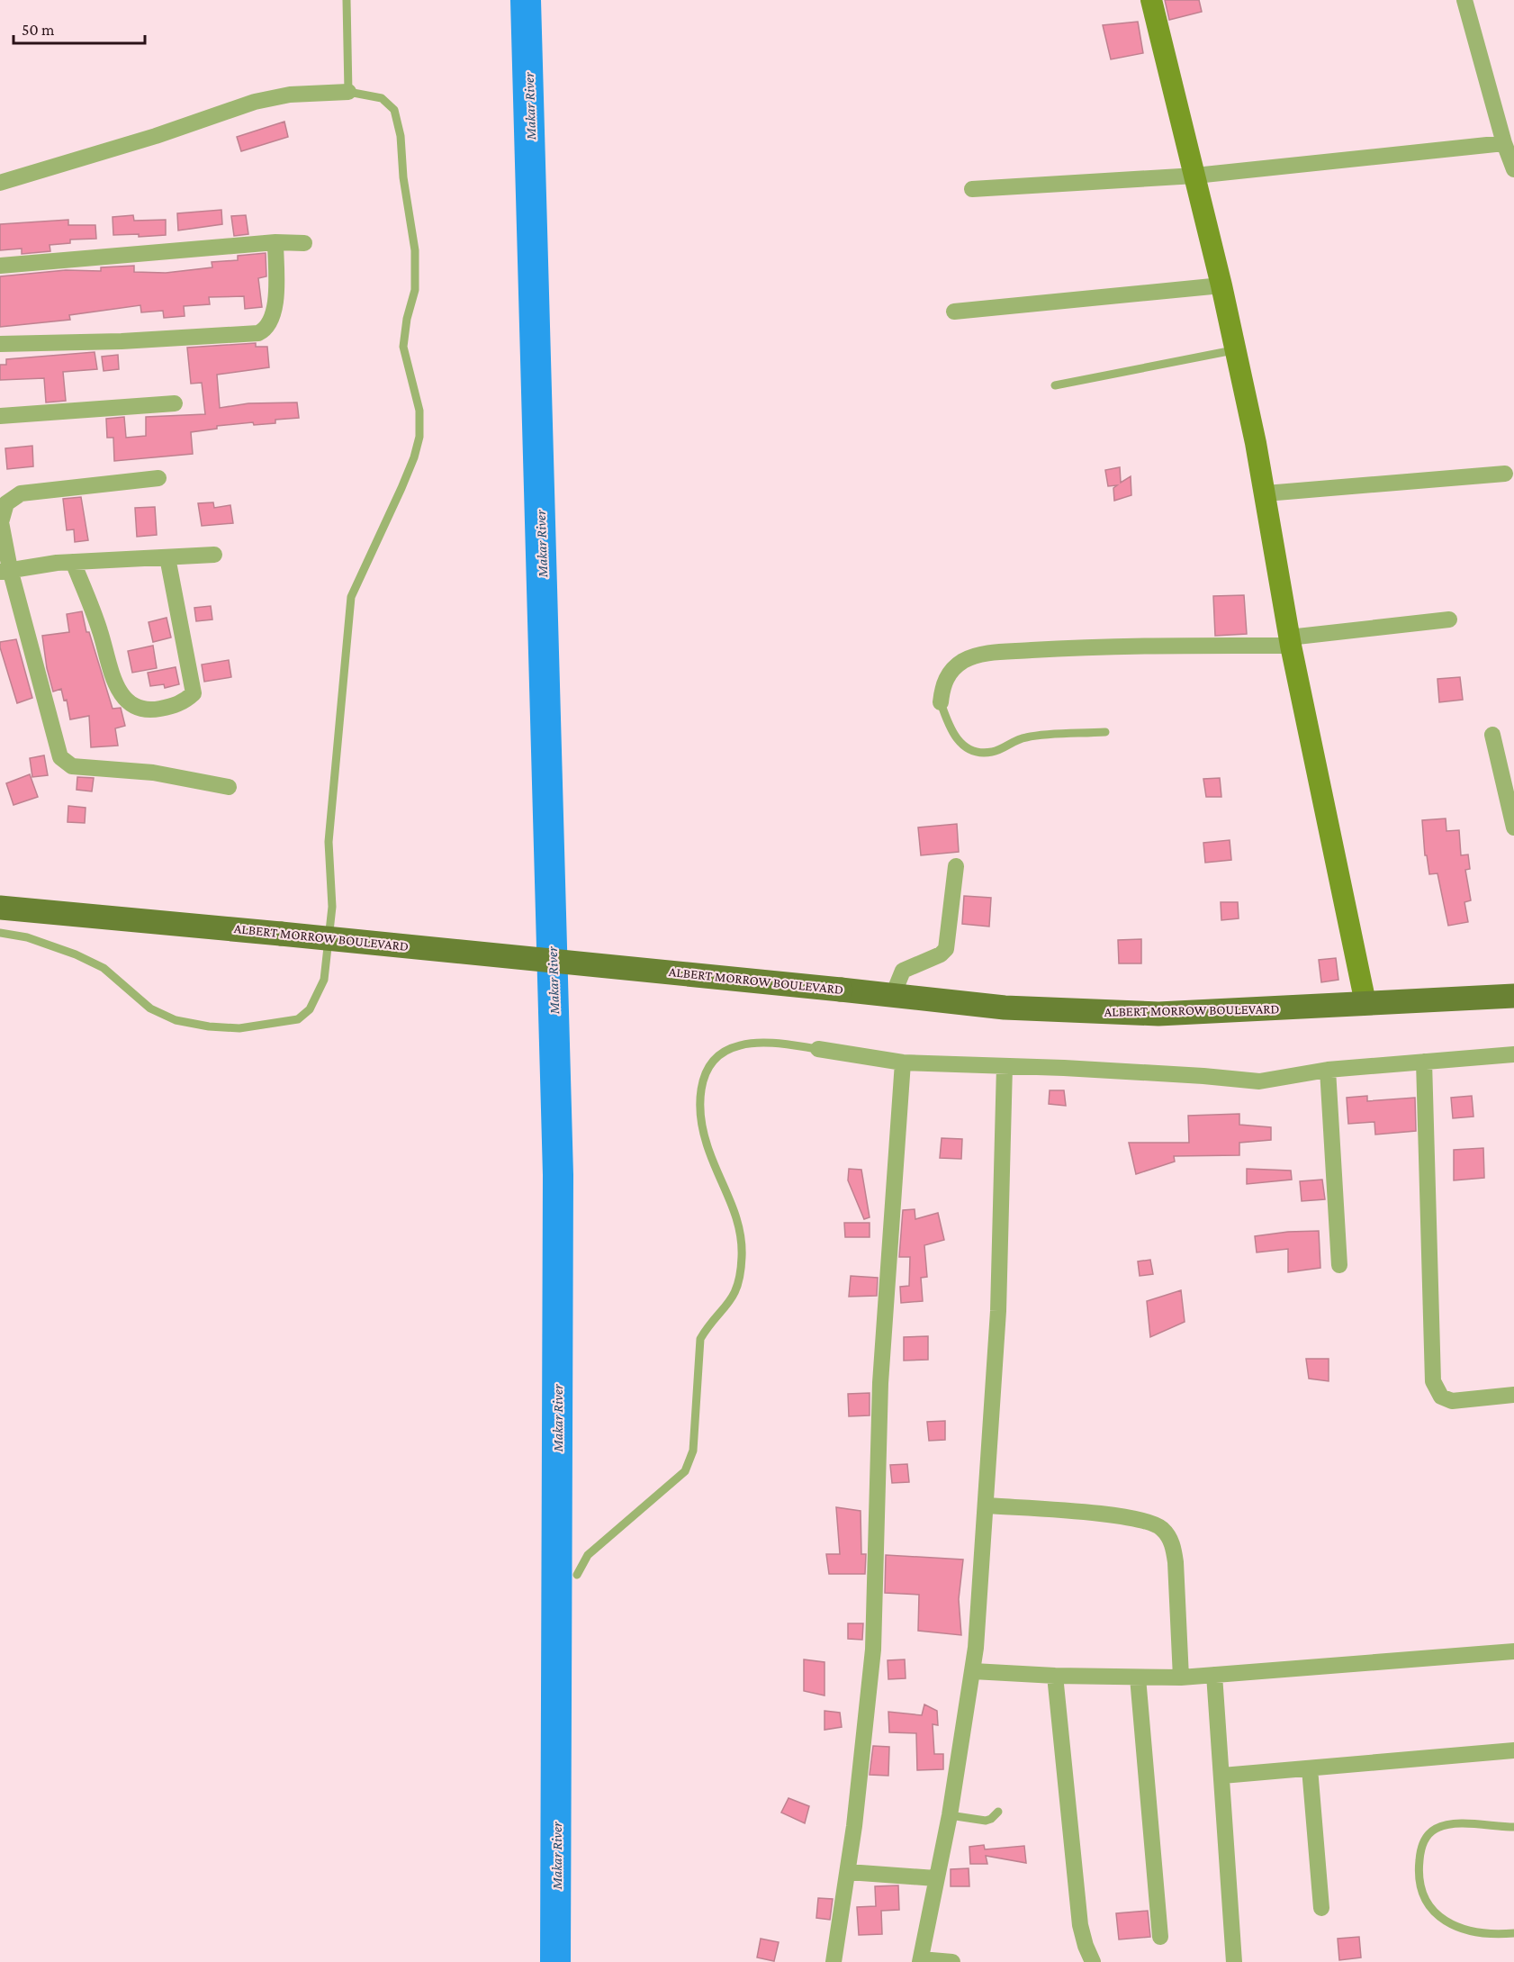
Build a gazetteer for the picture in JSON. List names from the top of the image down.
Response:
{
  "streets": {
    "main road": ["ALBERT MORROW BOULEVARD"]
  },
  "water": ["Makar River"],
  "scale_bar": "50 m"
}
